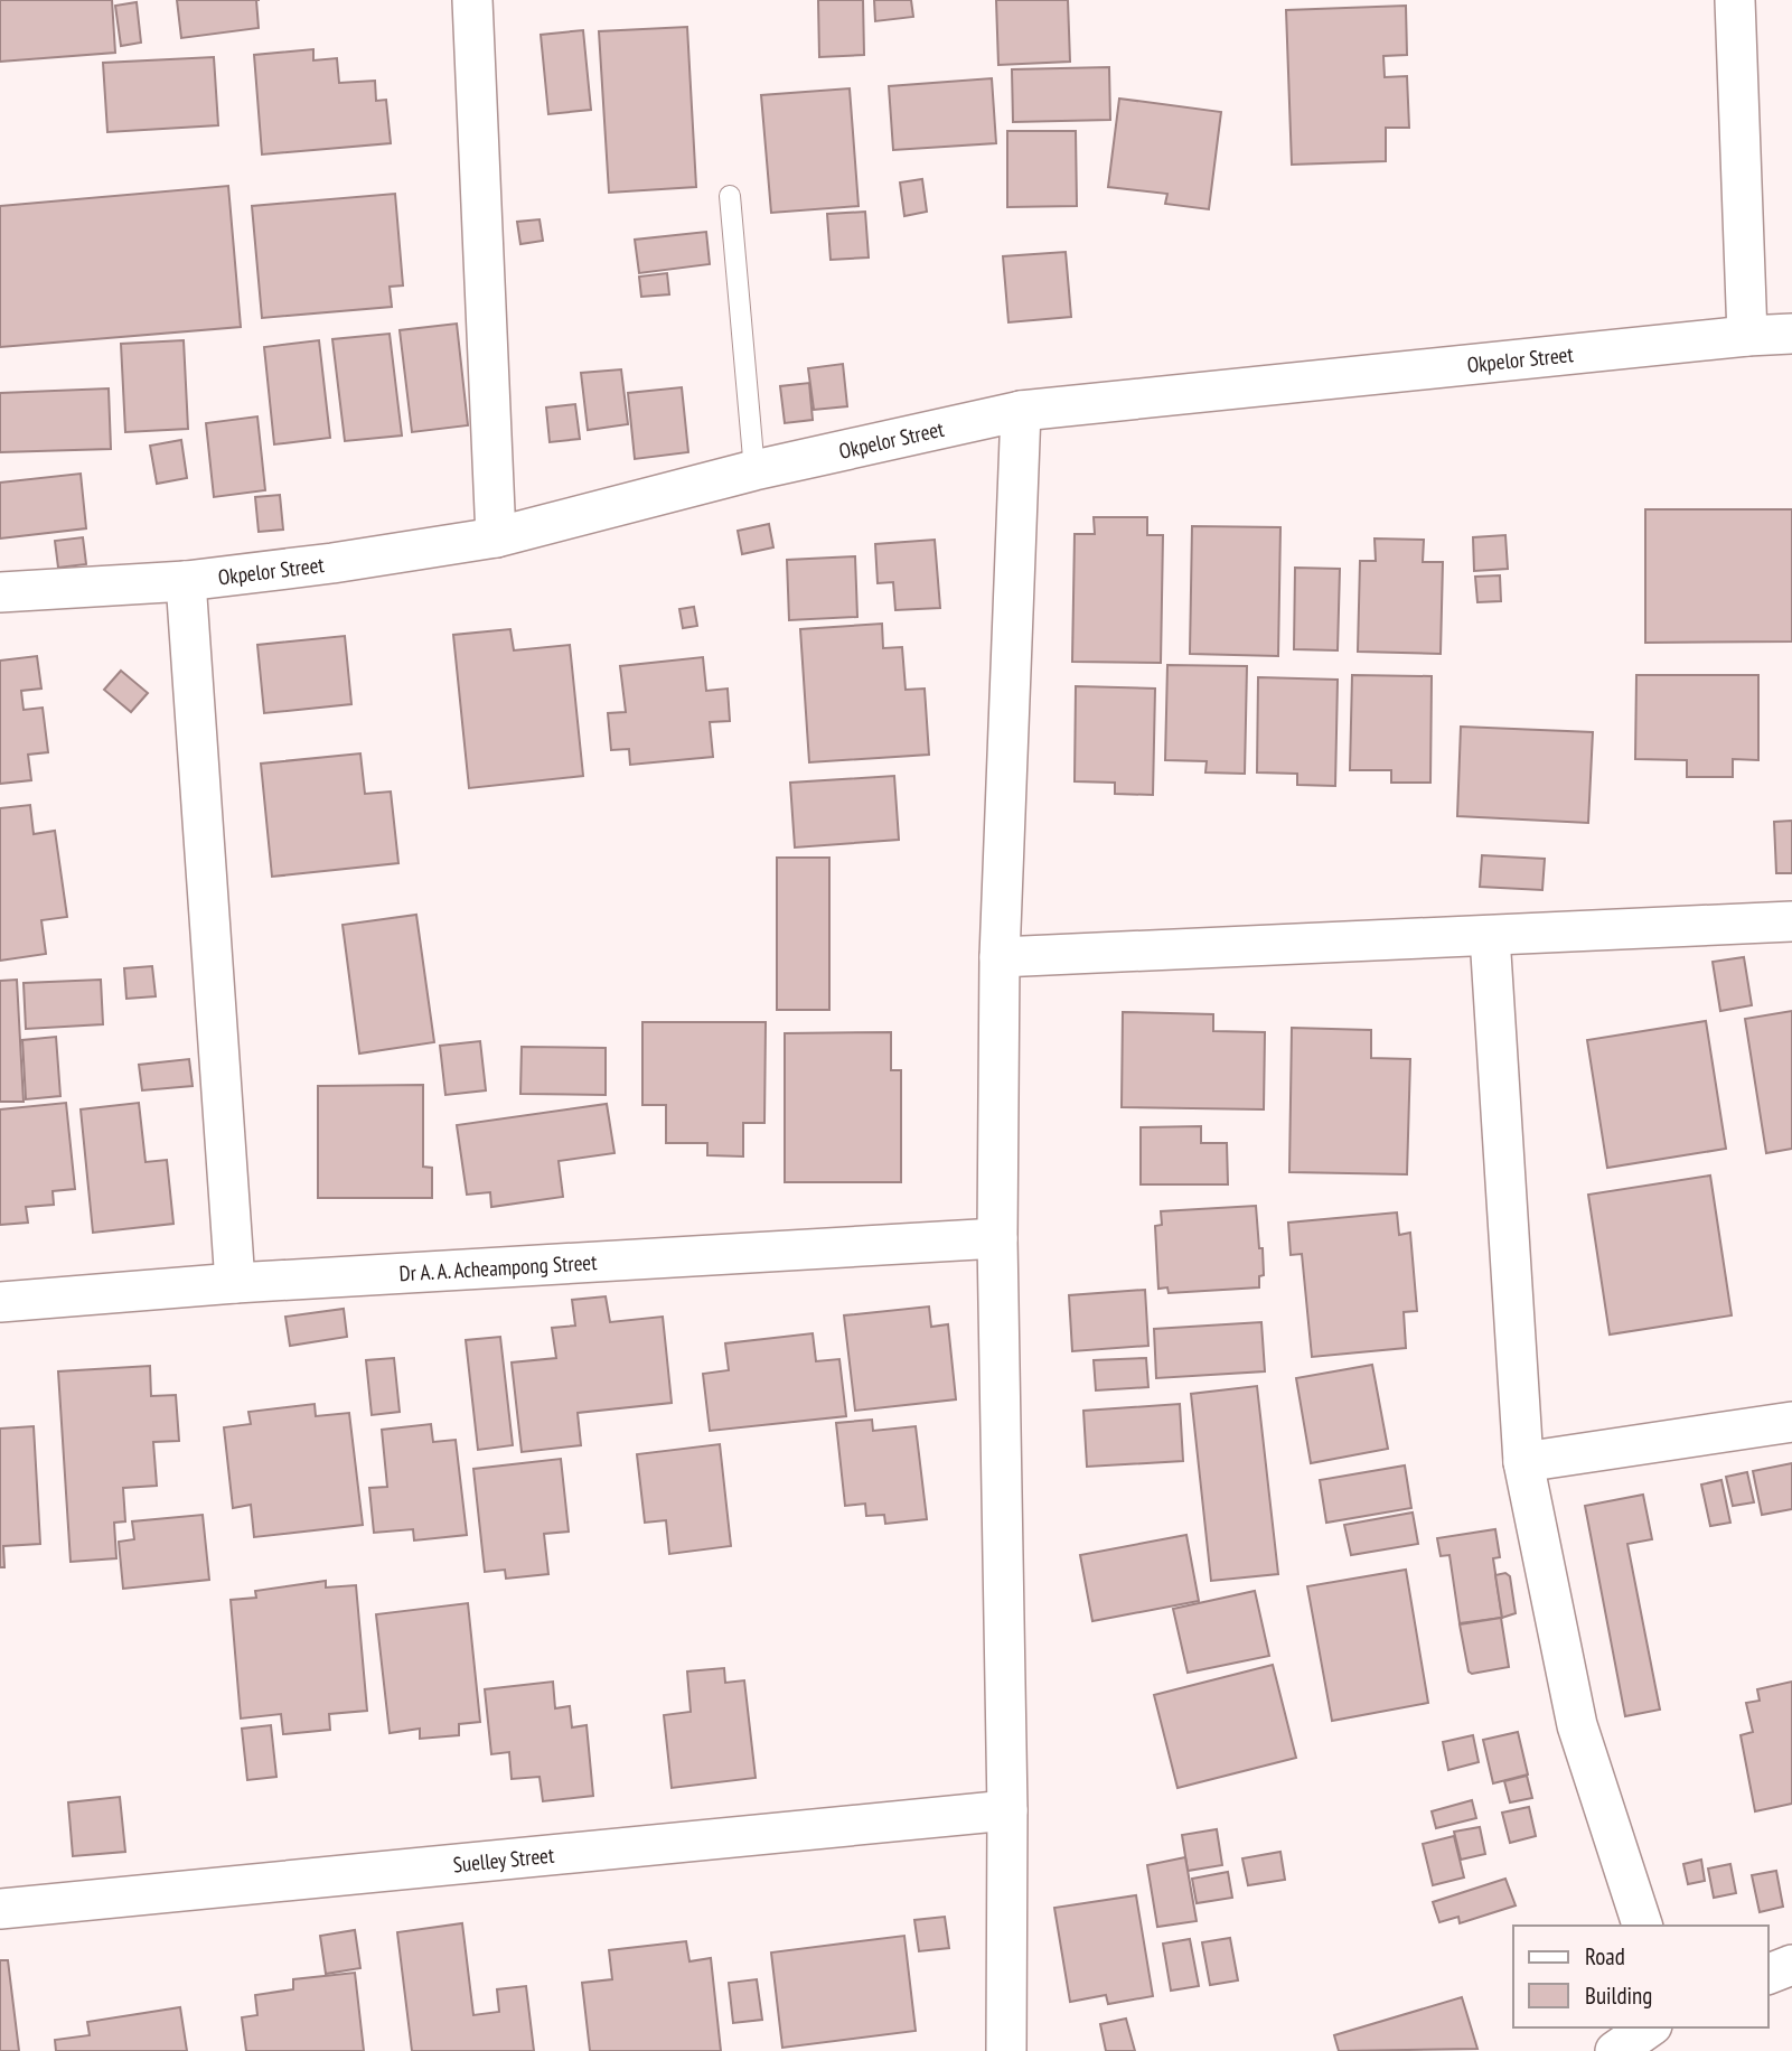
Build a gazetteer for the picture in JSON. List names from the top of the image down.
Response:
{
  "streets": {
    "street": ["Okpelor Street", "Dr A. A. Acheampong Street", "Suelley Street"]
  },
  "legend": ["Road", "Building"]
}
